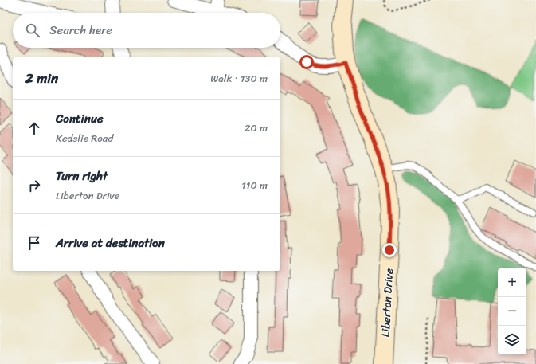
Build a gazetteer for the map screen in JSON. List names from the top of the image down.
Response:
{
  "streets": {
    "street": ["Liberton Drive"]
  },
  "page": {
    "search": "Search here",
    "heading": ["2 min", "Walk · 130 m"],
    "list": [
      ["Continue", "Kedslie Road", "20 m"],
      ["Turn right", "Liberton Drive", "110 m"],
      "Arrive at destination"
    ],
    "map_buttons": ["+", "−"]
  }
}
